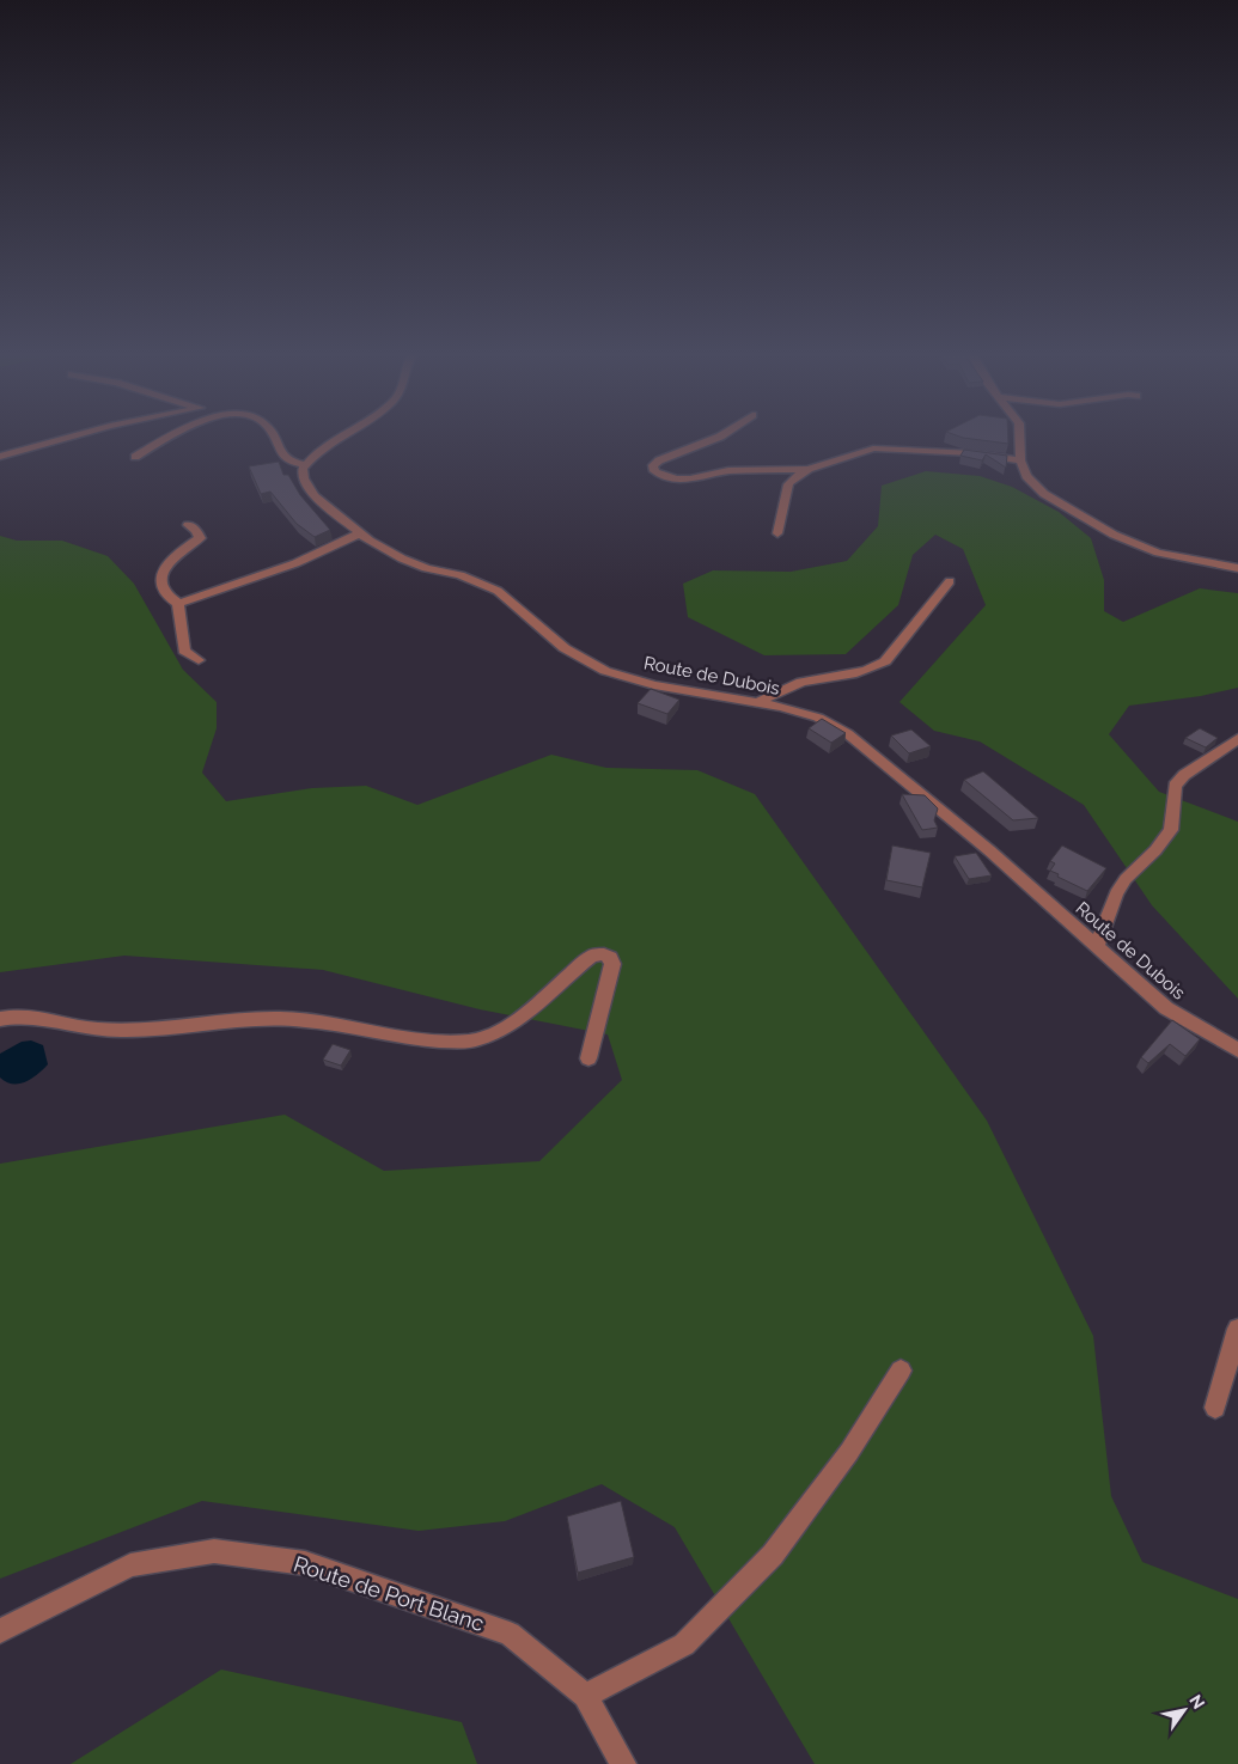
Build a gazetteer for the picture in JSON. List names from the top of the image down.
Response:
{
  "streets": {
    "street": ["Route de Dubois", "Route de Port Blanc"]
  },
  "north": "top right"
}
